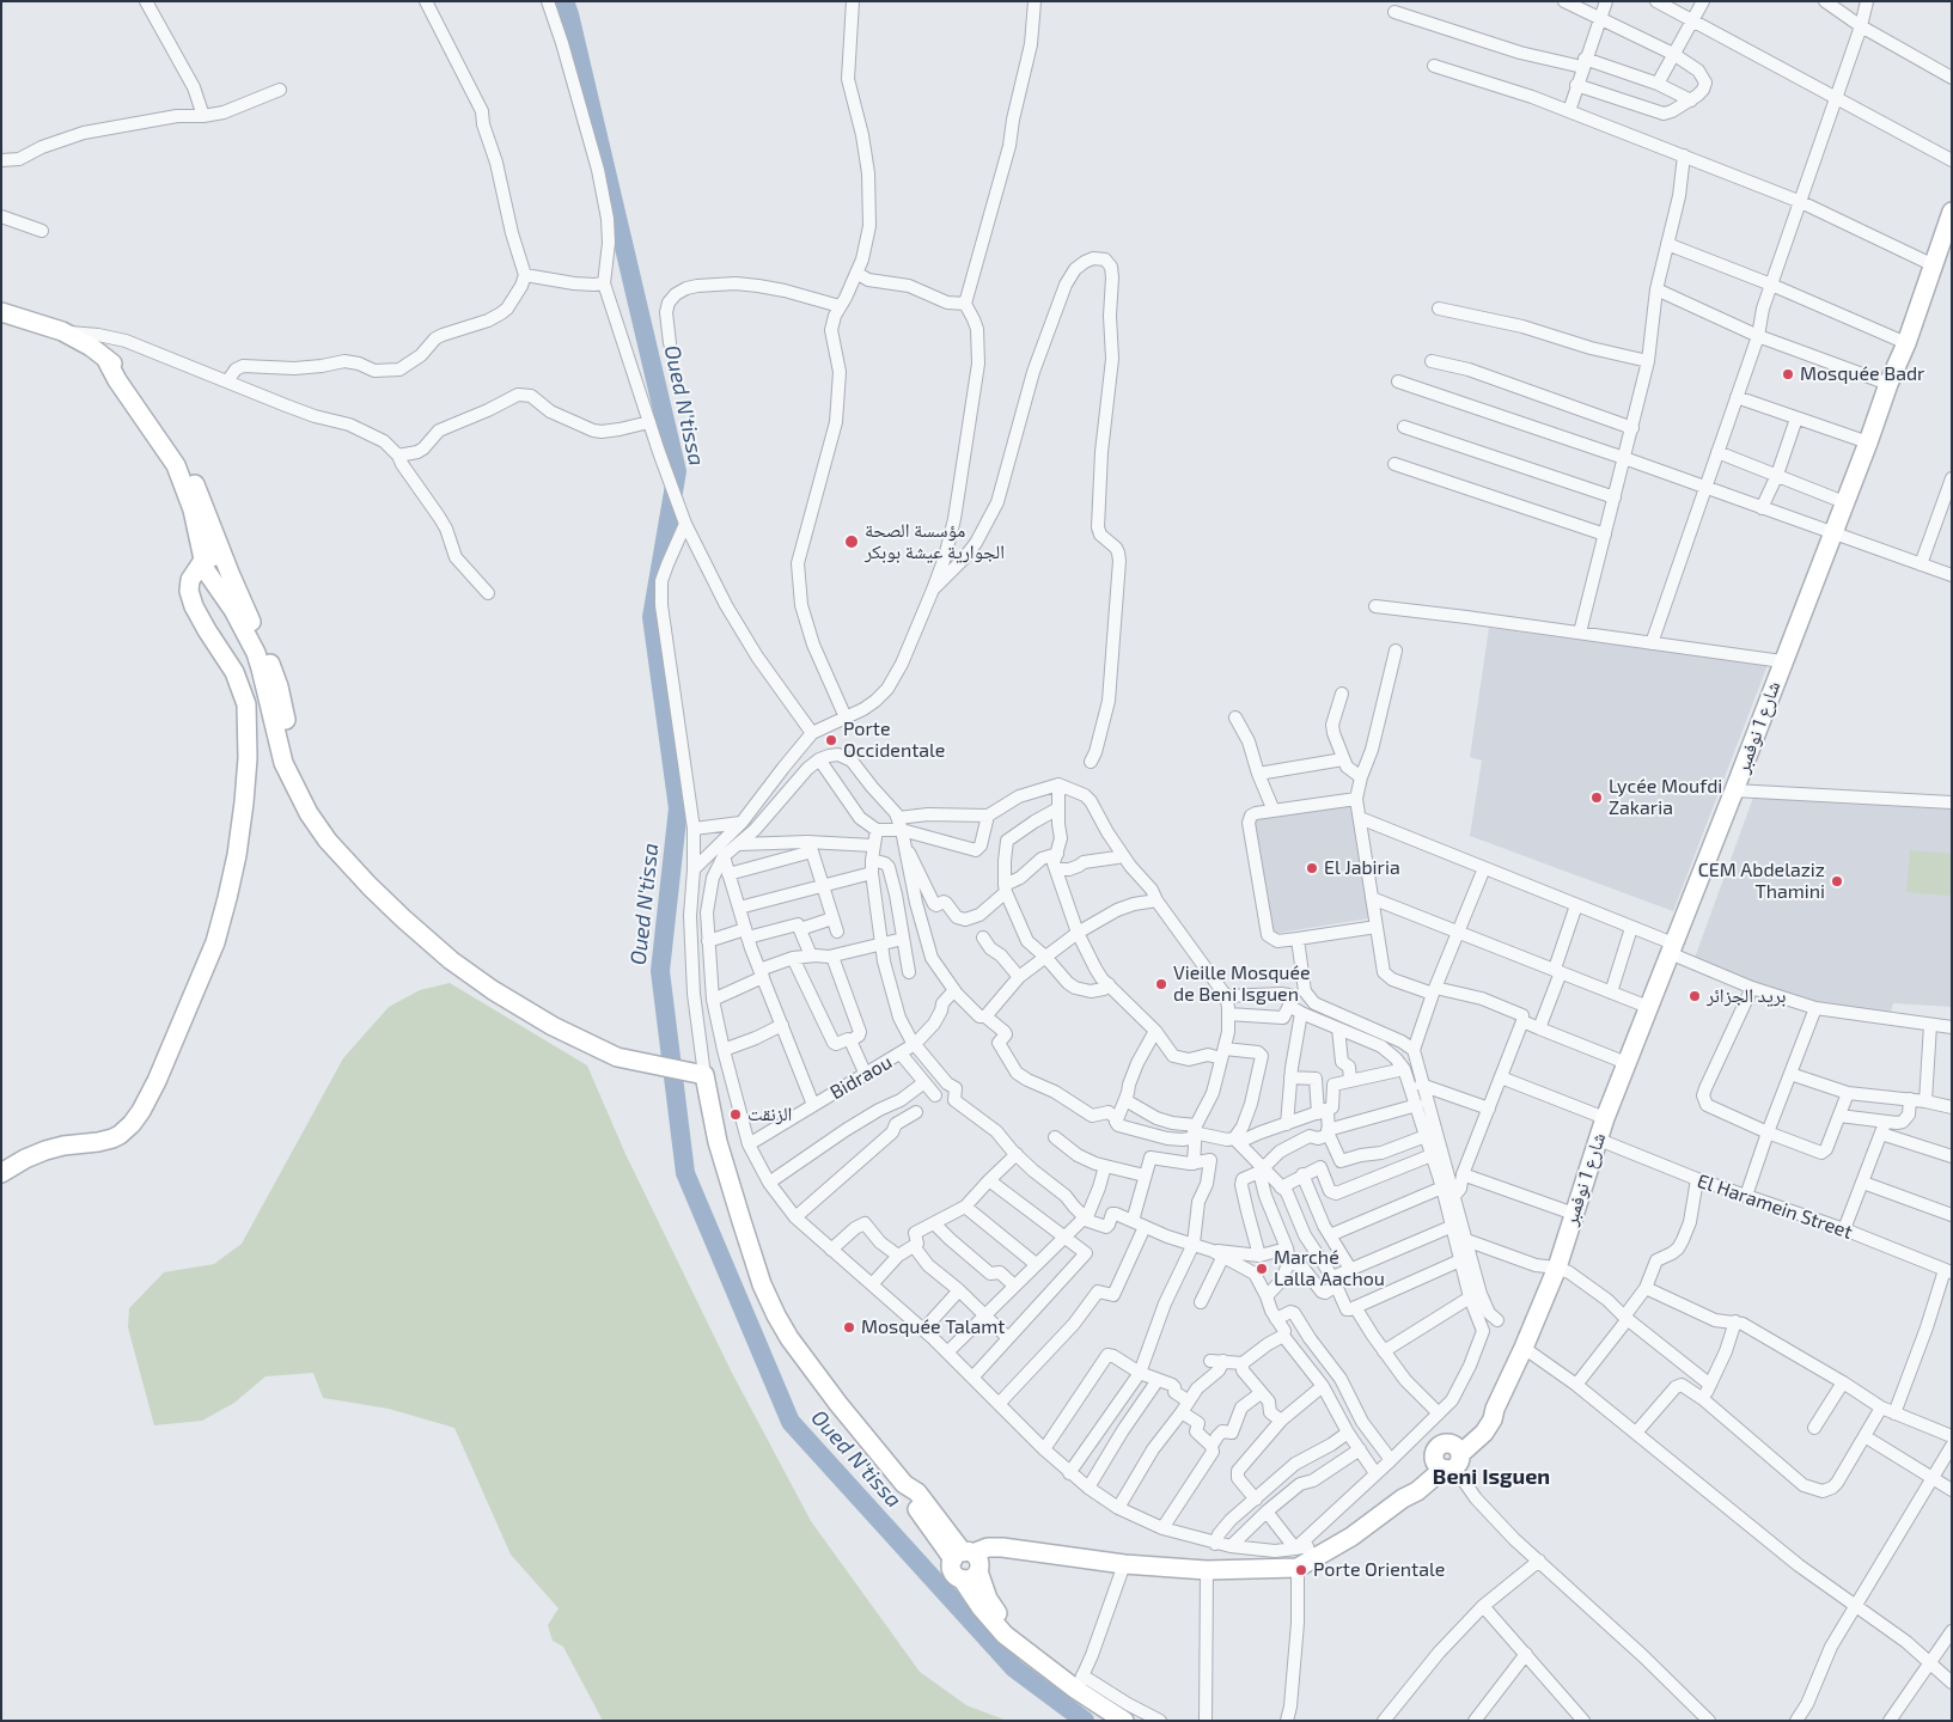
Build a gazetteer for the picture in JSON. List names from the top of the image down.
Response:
{
  "streets": {
    "main road": ["شارع 1 نوفمبر"],
    "street": ["Bidraou", "El Haramein Street"]
  },
  "crossings": [
    ["شارع 1 نوفمبر", "El Haramein Street"]
  ],
  "districts": ["Beni Isguen"],
  "water": ["Oued N'tissa"],
  "places": [
    "Mosquée Badr",
    "مؤسسة الصحة الجوارية عيشة بوبكر",
    "Porte Occidentale",
    "Lycée Moufdi Zakaria",
    "El Jabiria",
    "CEM Abdelaziz Thamini",
    "Vieille Mosquée de Beni Isguen",
    "بريد الجزائر",
    "الزنقت",
    "Marché Lalla Aachou",
    "Mosquée Talamt",
    "Porte Orientale"
  ]
}
